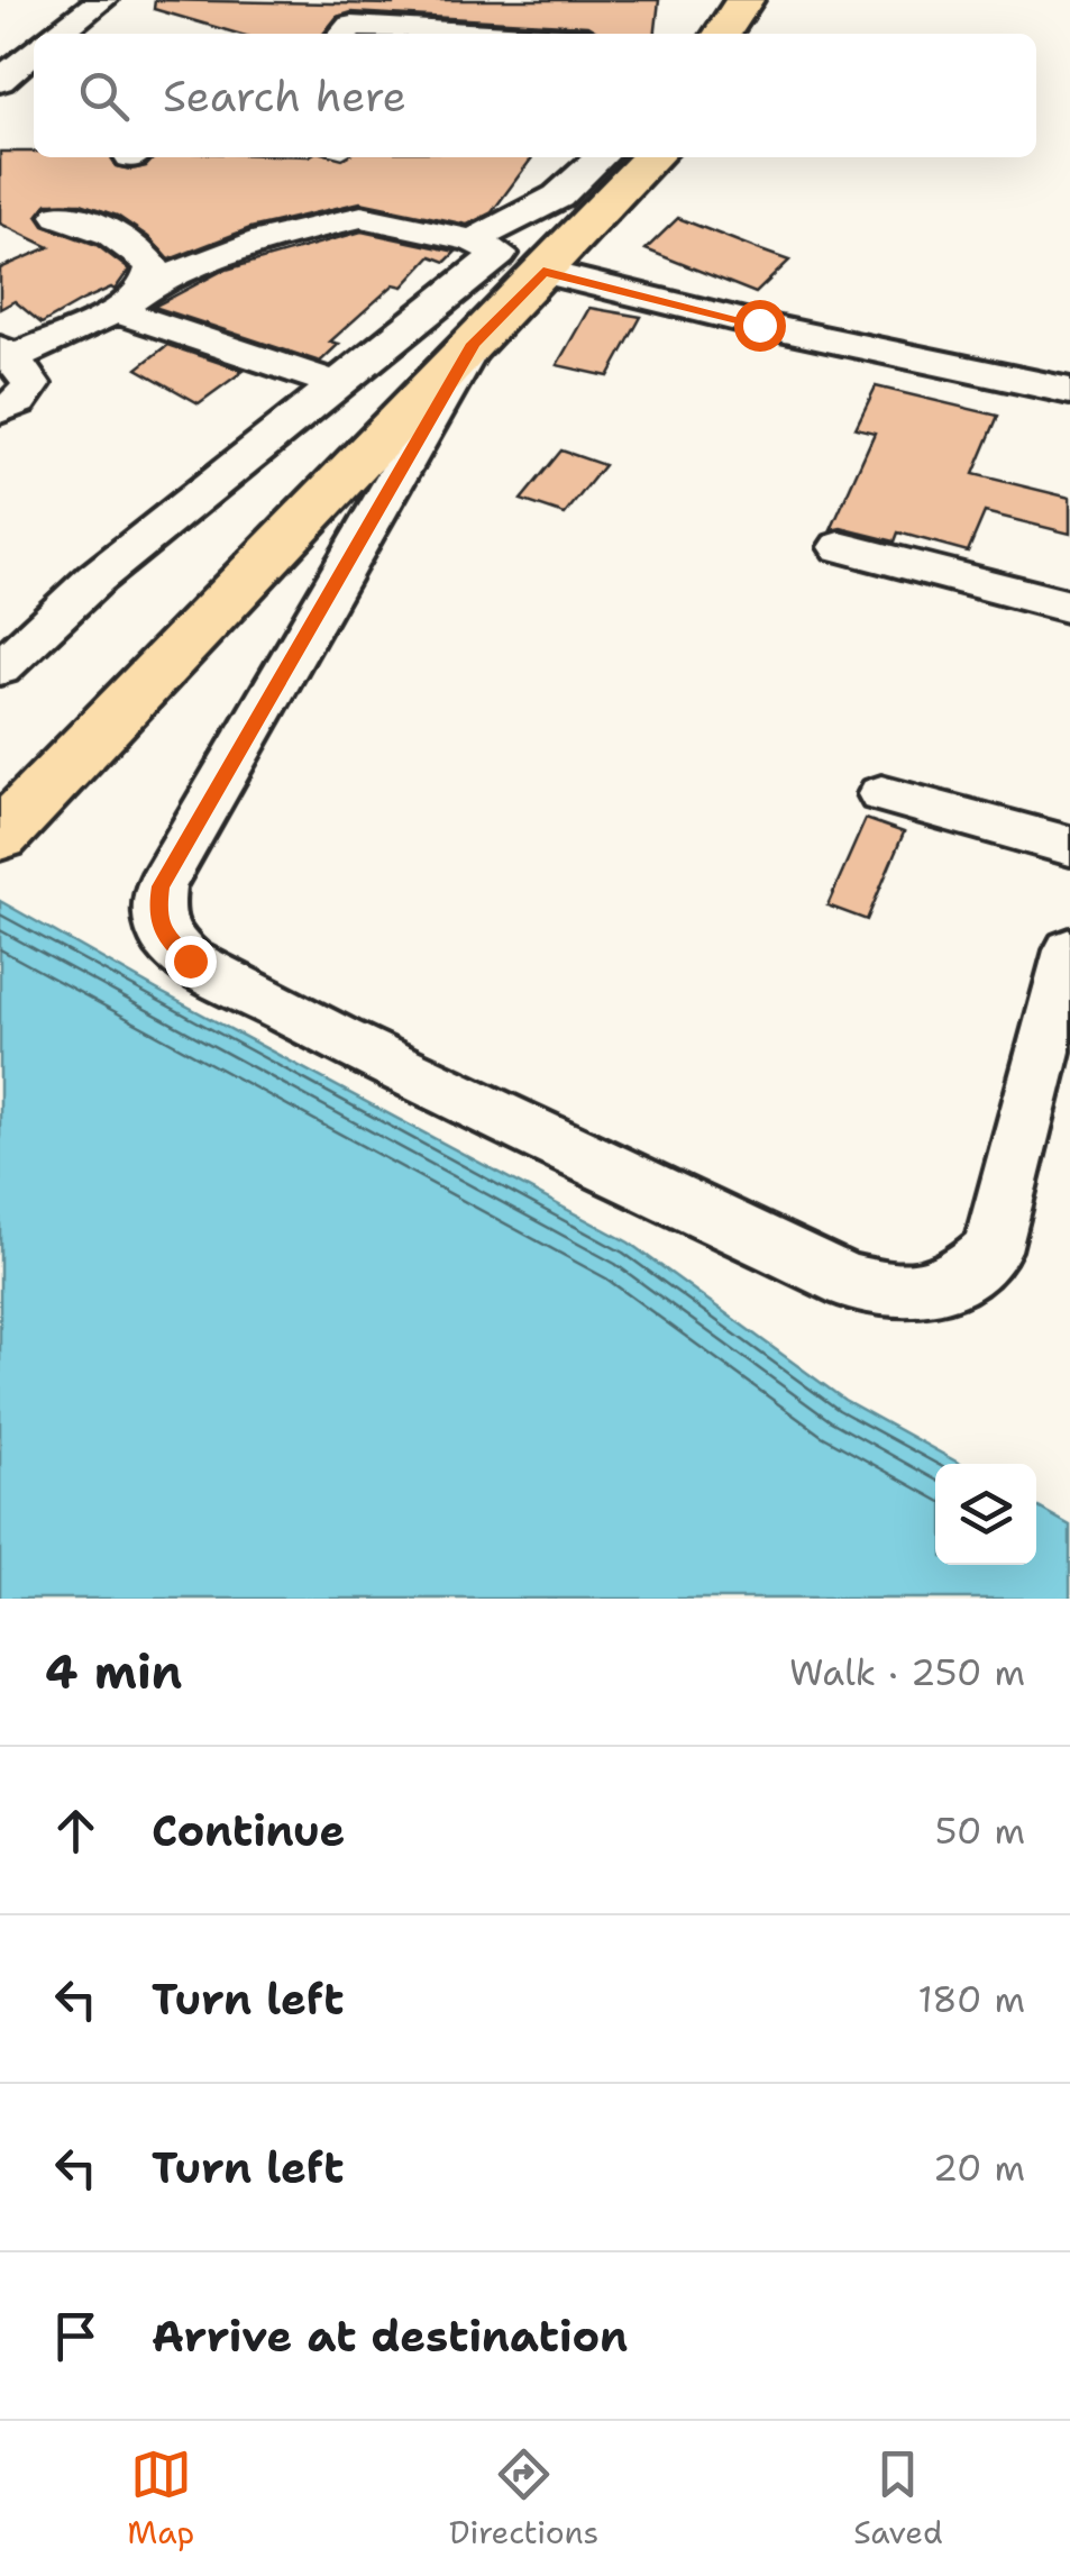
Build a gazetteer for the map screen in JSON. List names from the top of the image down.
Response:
{
  "page": {
    "search": "Search here",
    "heading": ["4 min", "Walk · 250 m"],
    "list": [
      ["Continue", "50 m"],
      ["Turn left", "180 m"],
      ["Turn left", "20 m"],
      "Arrive at destination"
    ],
    "nav": ["Map", "Directions", "Saved"]
  }
}
